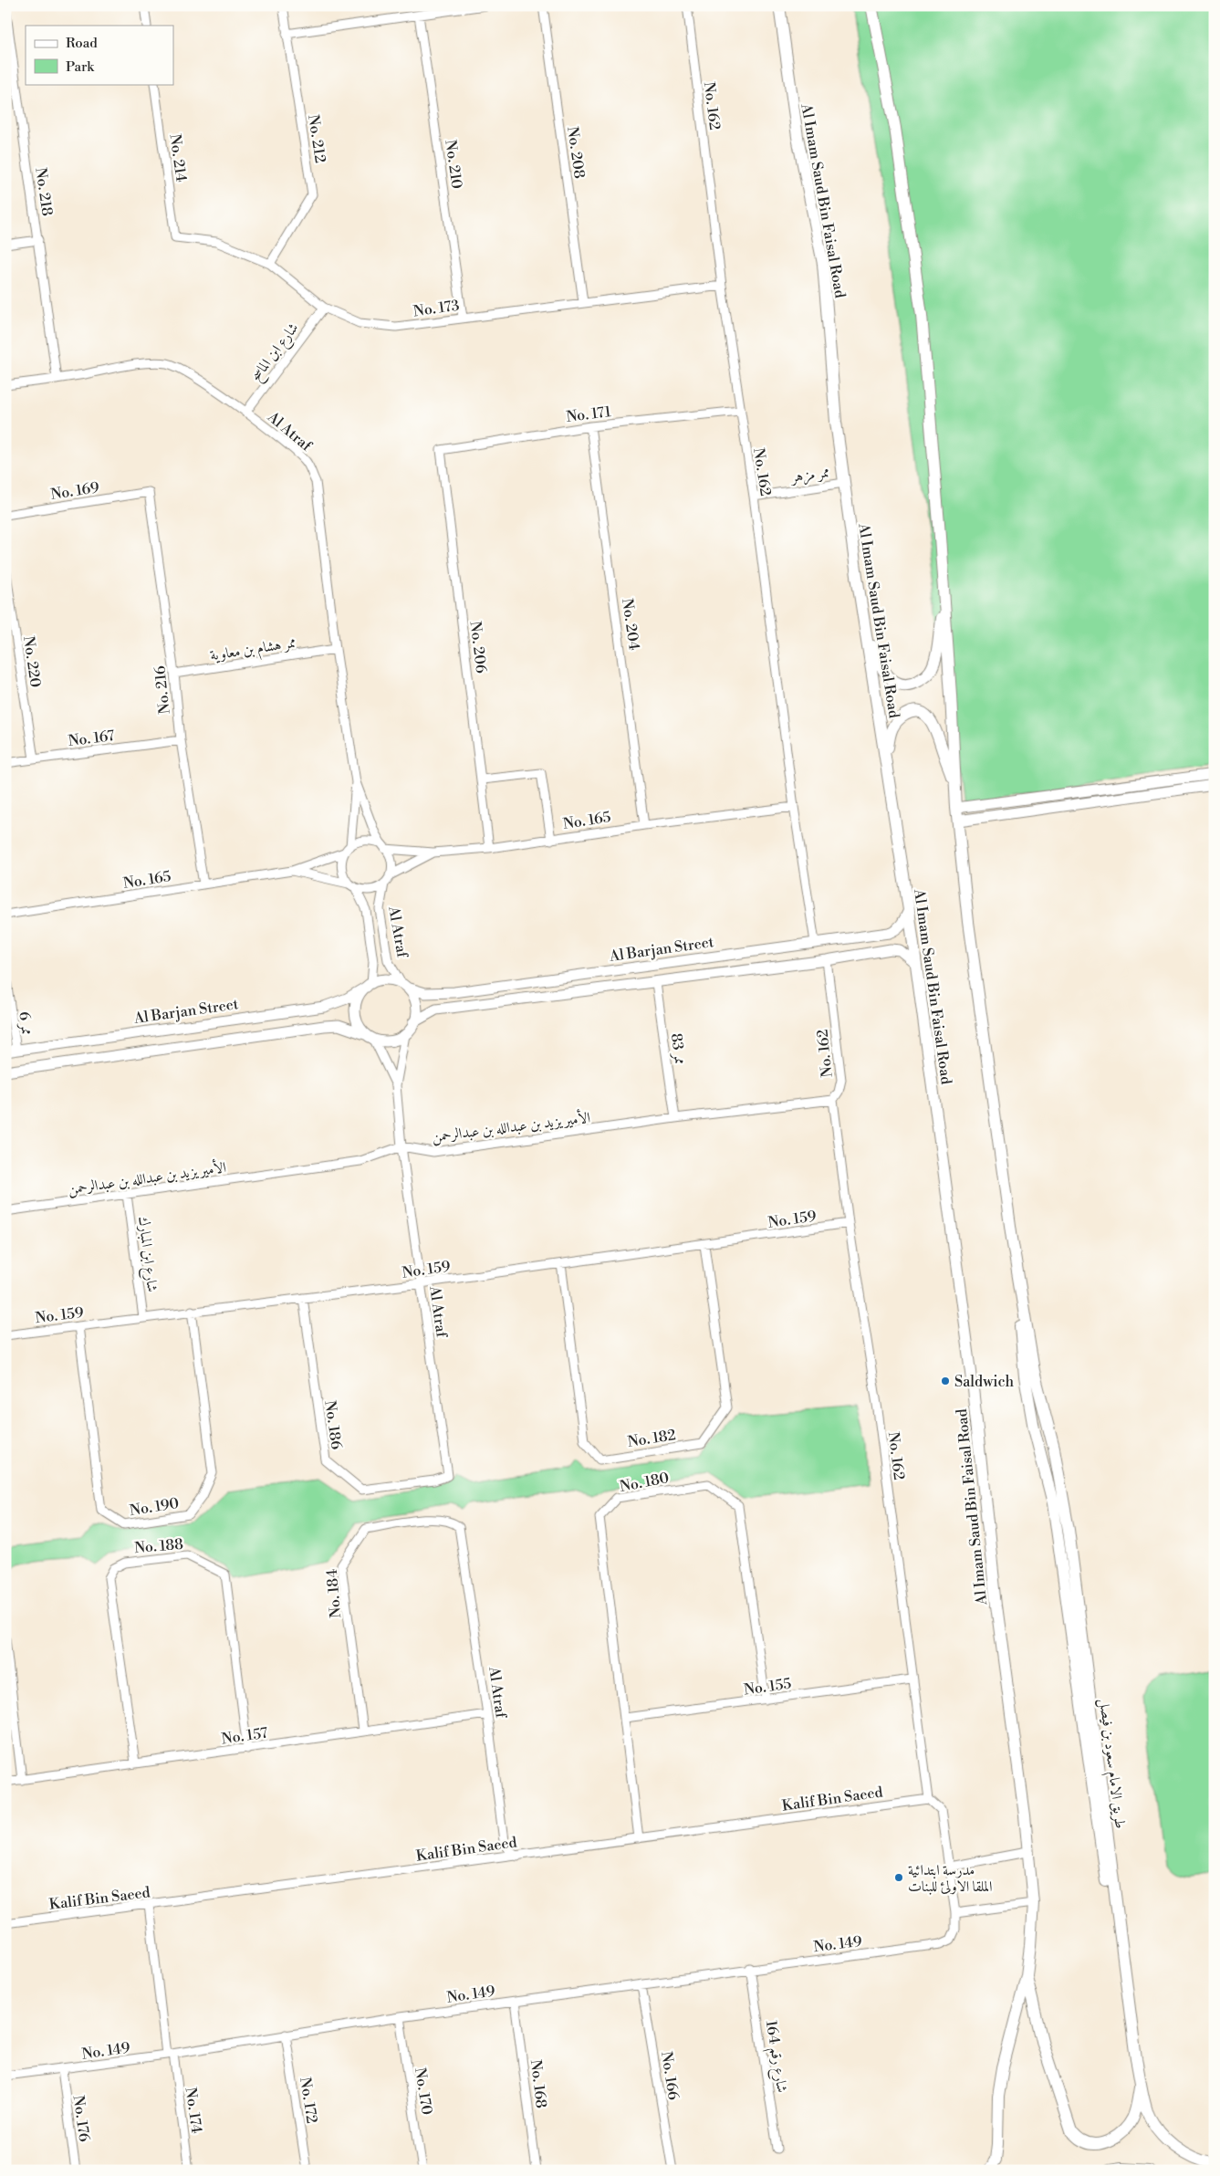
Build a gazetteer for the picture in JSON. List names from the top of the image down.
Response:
{
  "streets": {
    "main road": ["Al Imam Saud Bin Faisal Road", "طريق الامام سعود بن فيصل"],
    "street": [
      "No. 162",
      "No. 212",
      "No. 208",
      "No. 214",
      "No. 210",
      "No. 218",
      "No. 173",
      "شارع ابن الماسح",
      "No. 171",
      "Al Atraf",
      "ممر مزهر",
      "No. 169",
      "No. 204",
      "No. 206",
      "ممر هشام بن معاوية",
      "No. 220",
      "No. 216",
      "No. 167",
      "No. 165",
      "Al Barjan Street",
      "ممر 6",
      "ممر 83",
      "الأمير يزيد بن عبدالله بن عبدالرحمن",
      "No. 159",
      "شارع ابن المبارك",
      "No. 186",
      "No. 182",
      "No. 180",
      "No. 190",
      "No. 188",
      "No. 184",
      "No. 155",
      "No. 157",
      "Kalif Bin Saeed",
      "No. 149",
      "شارع رقم 164",
      "No. 166",
      "No. 168",
      "No. 170",
      "No. 172",
      "No. 174",
      "No. 176"
    ]
  },
  "crossings": [
    ["No. 162", "No. 173"],
    ["No. 162", "No. 171"],
    ["No. 162", "ممر مزهر"],
    ["No. 162", "No. 165"],
    ["No. 162", "Al Barjan Street"],
    ["No. 162", "الأمير يزيد بن عبدالله بن عبدالرحمن"],
    ["No. 162", "No. 159"],
    ["No. 162", "No. 155"],
    ["No. 162", "Kalif Bin Saeed"],
    ["No. 162", "No. 149"],
    ["No. 212", "No. 173"],
    ["No. 208", "No. 173"],
    ["No. 214", "No. 173"],
    ["No. 210", "No. 173"],
    ["No. 218", "Al Atraf"],
    ["Al Imam Saud Bin Faisal Road", "ممر مزهر"],
    ["Al Imam Saud Bin Faisal Road", "Al Barjan Street"],
    ["No. 173", "شارع ابن الماسح"],
    ["شارع ابن الماسح", "Al Atraf"],
    ["No. 171", "No. 204"],
    ["No. 171", "No. 206"],
    ["Al Atraf", "ممر هشام بن معاوية"],
    ["Al Atraf", "No. 165"],
    ["Al Atraf", "Al Barjan Street"],
    ["Al Atraf", "الأمير يزيد بن عبدالله بن عبدالرحمن"],
    ["Al Atraf", "No. 159"],
    ["Al Atraf", "No. 186"],
    ["Al Atraf", "No. 184"],
    ["Al Atraf", "No. 157"],
    ["Al Atraf", "Kalif Bin Saeed"],
    ["No. 169", "No. 216"],
    ["No. 204", "No. 165"],
    ["No. 206", "No. 165"],
    ["ممر هشام بن معاوية", "No. 216"],
    ["No. 220", "No. 167"],
    ["No. 216", "No. 167"],
    ["No. 216", "No. 165"],
    ["Al Barjan Street", "ممر 6"],
    ["ممر 83", "الأمير يزيد بن عبدالله بن عبدالرحمن"],
    ["الأمير يزيد بن عبدالله بن عبدالرحمن", "شارع ابن المبارك"],
    ["No. 159", "شارع ابن المبارك"],
    ["No. 159", "No. 186"],
    ["No. 159", "No. 182"],
    ["No. 159", "No. 190"],
    ["No. 180", "No. 155"],
    ["No. 180", "Kalif Bin Saeed"],
    ["No. 188", "No. 157"],
    ["No. 184", "No. 157"],
    ["Kalif Bin Saeed", "No. 174"],
    ["No. 149", "شارع رقم 164"],
    ["No. 149", "No. 166"],
    ["No. 149", "No. 168"],
    ["No. 149", "No. 170"],
    ["No. 149", "No. 172"],
    ["No. 149", "No. 174"],
    ["No. 149", "No. 176"]
  ],
  "places": ["Saldwich", "مدرسة ابتدائية الملقا الاولئ للبنات"],
  "legend": ["Road", "Park"]
}
